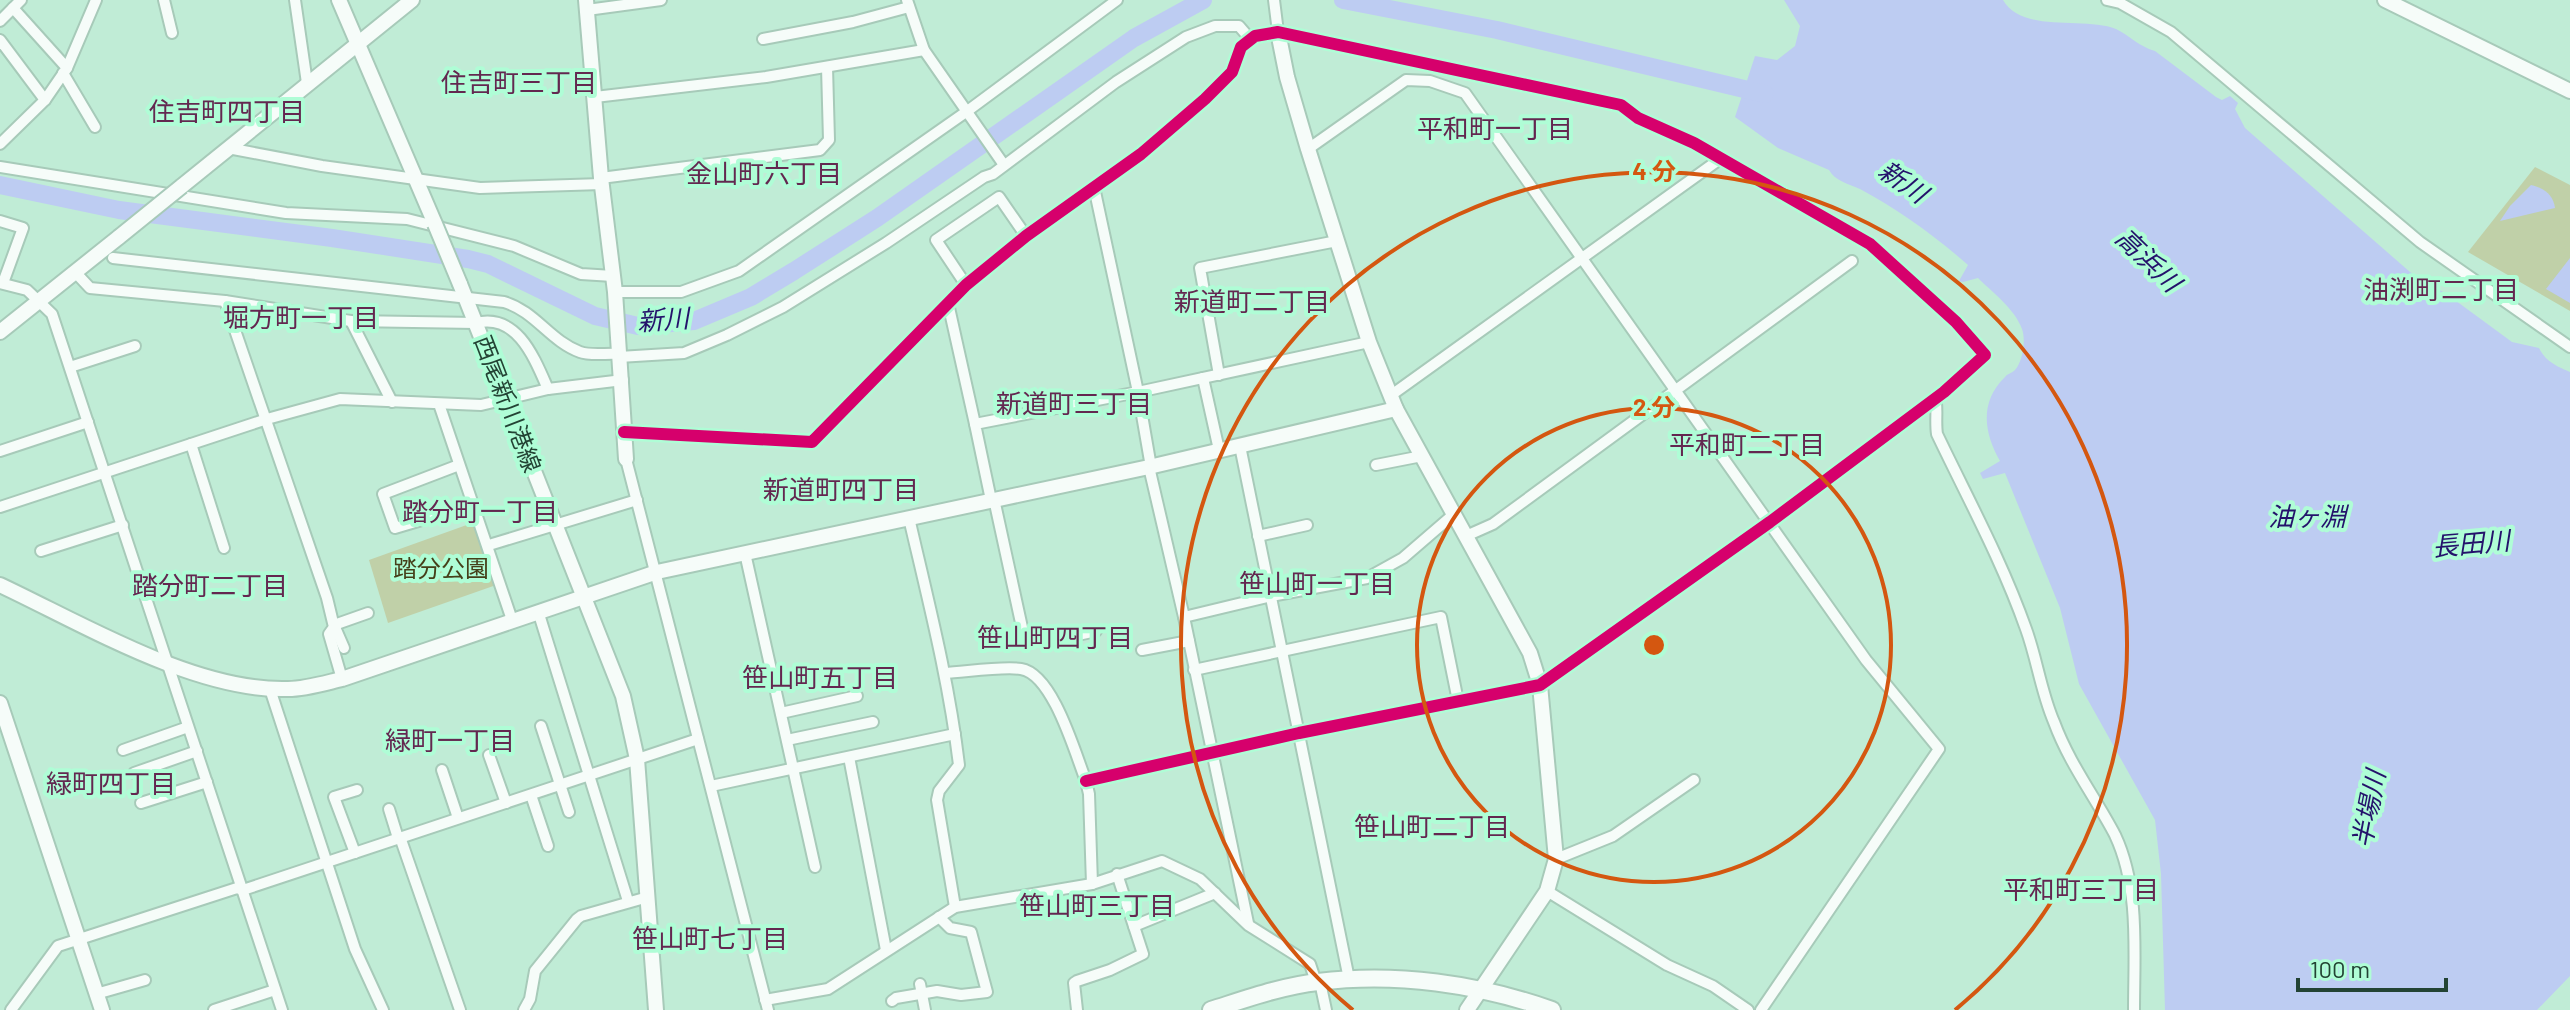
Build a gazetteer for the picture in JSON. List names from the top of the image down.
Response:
{
  "streets": {
    "street": ["西尾新川港線"]
  },
  "districts": [
    "住吉町三丁目",
    "住吉町四丁目",
    "平和町一丁目",
    "金山町六丁目",
    "油渕町二丁目",
    "新道町二丁目",
    "堀方町一丁目",
    "新道町三丁目",
    "平和町二丁目",
    "新道町四丁目",
    "踏分町一丁目",
    "笹山町一丁目",
    "踏分町二丁目",
    "笹山町四丁目",
    "笹山町五丁目",
    "緑町一丁目",
    "緑町四丁目",
    "笹山町二丁目",
    "平和町三丁目",
    "笹山町三丁目",
    "笹山町七丁目"
  ],
  "water": [
    "新川",
    "高浜川",
    "油ヶ淵",
    "長田川",
    "半場川"
  ],
  "parks": ["踏分公園"],
  "scale_bar": "100 m",
  "rings": ["4 分", "2 分"]
}
